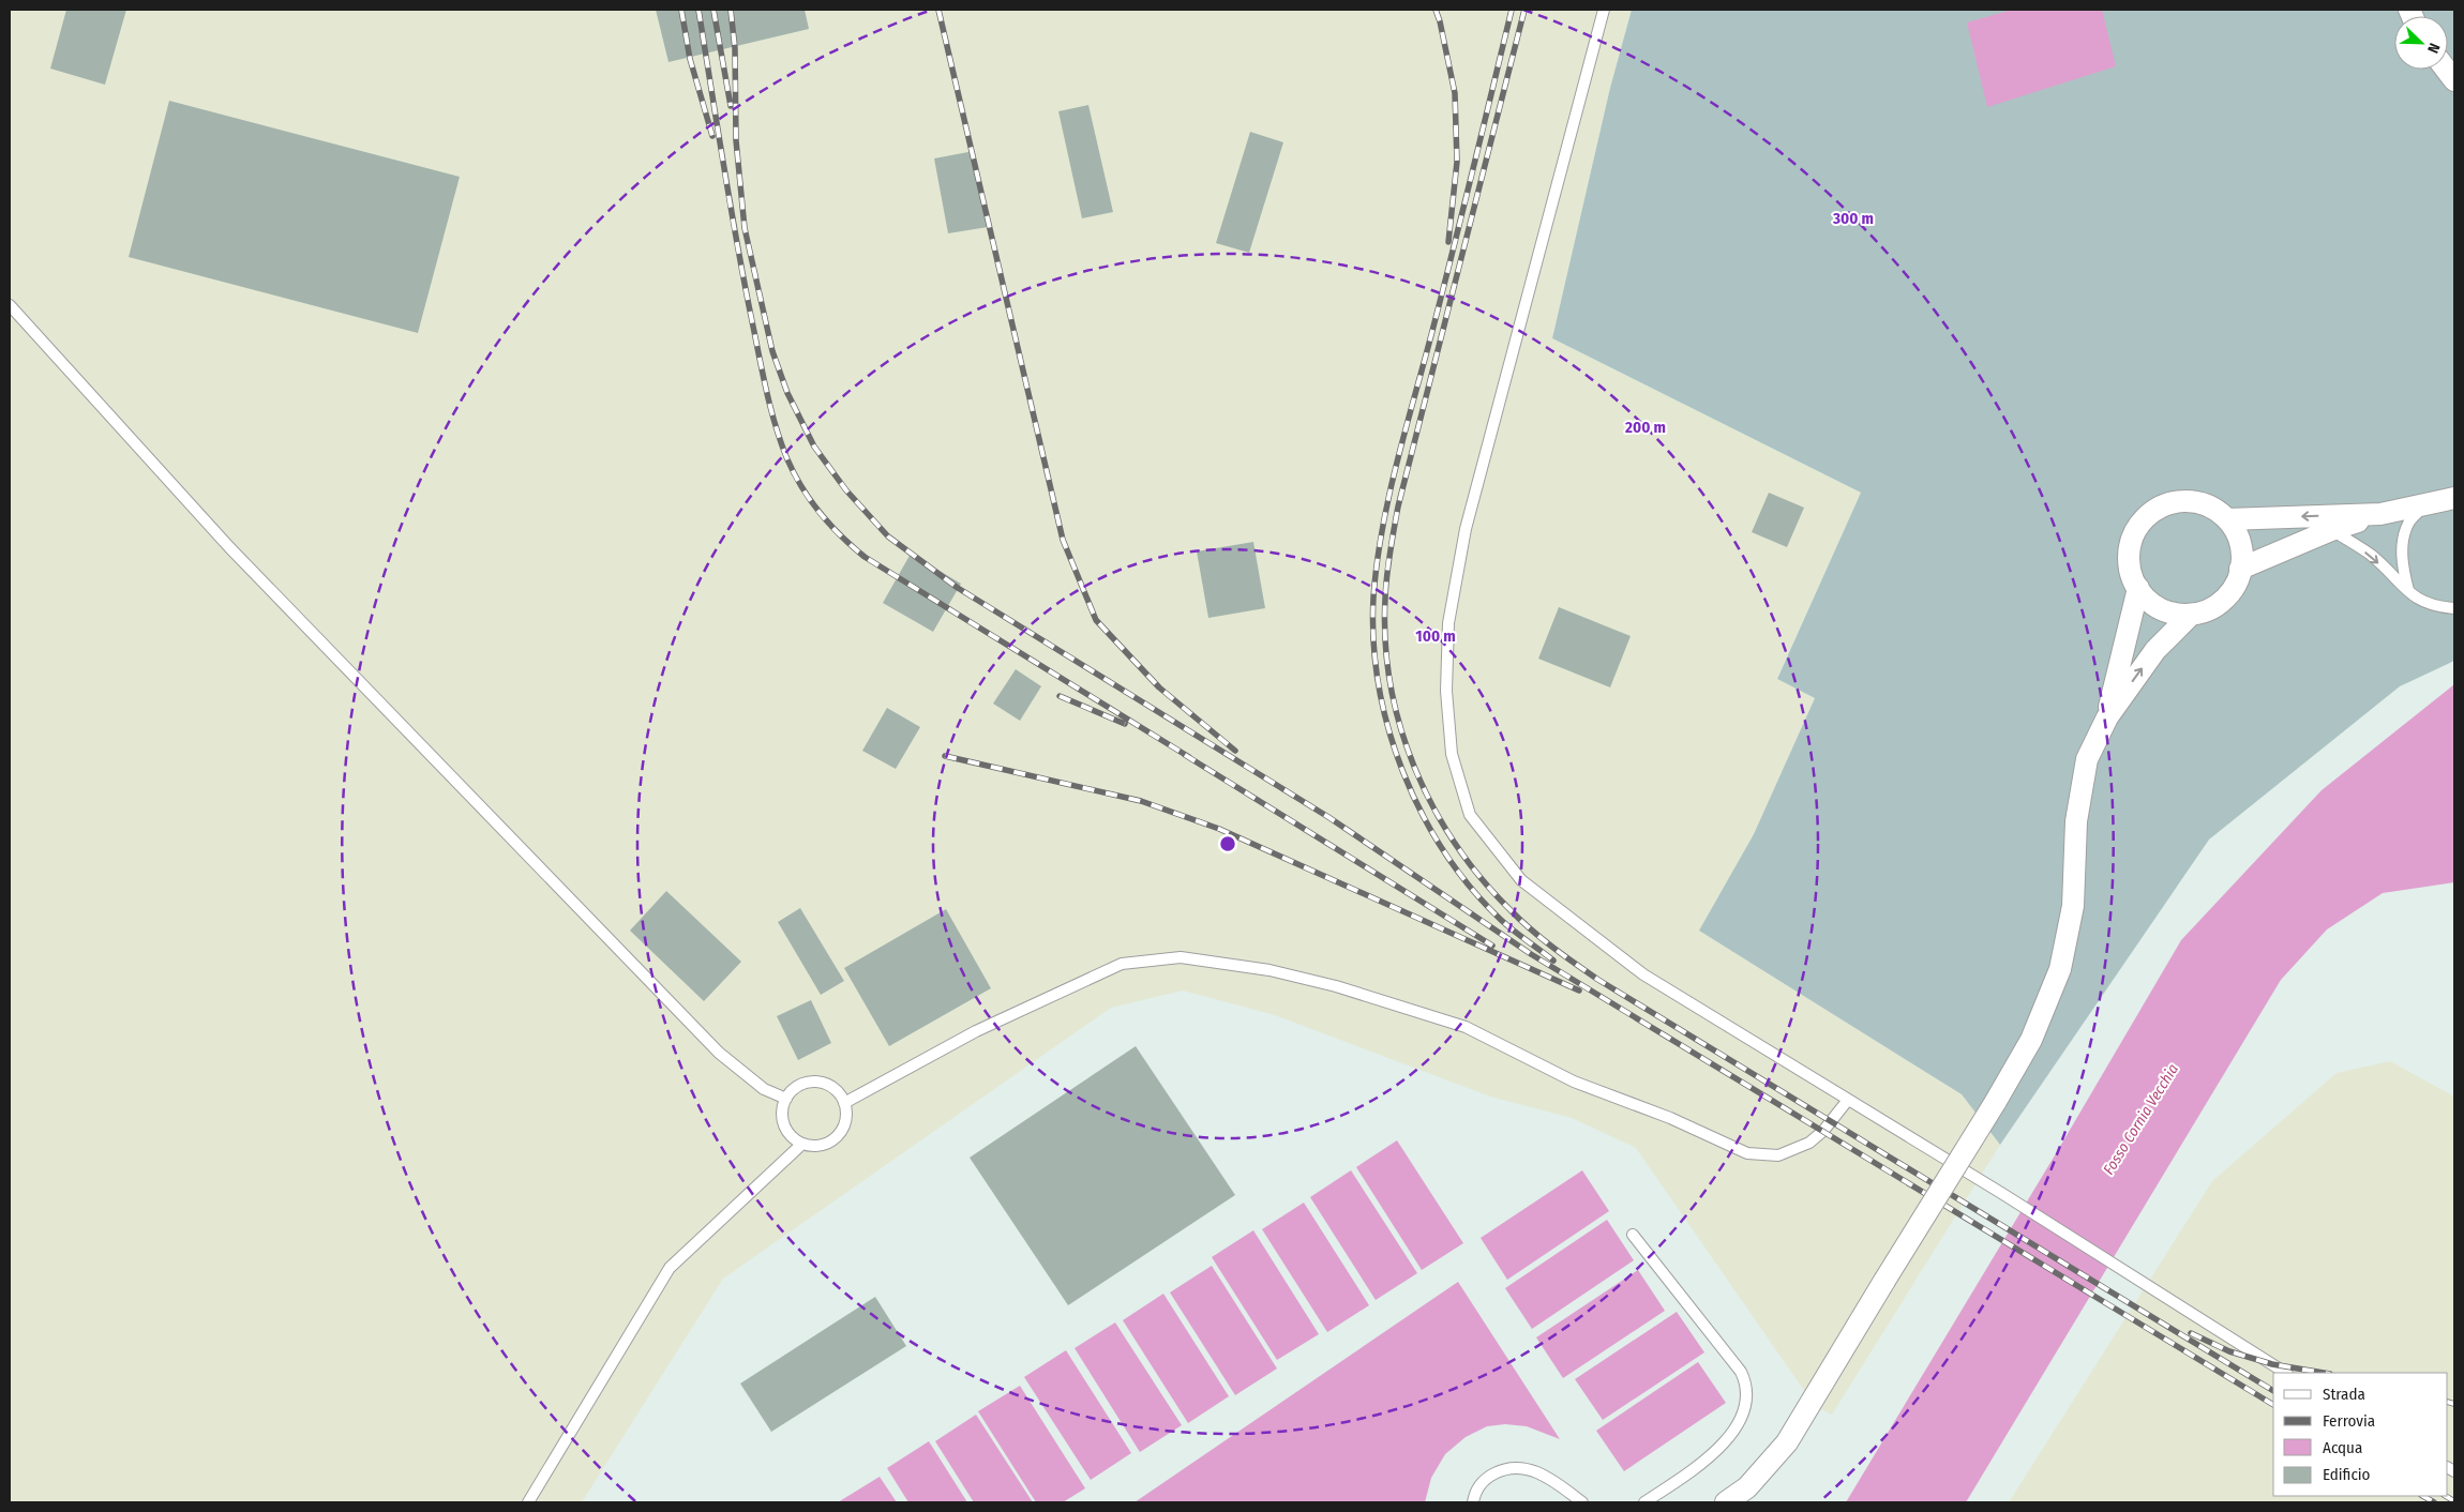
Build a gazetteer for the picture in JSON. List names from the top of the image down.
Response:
{
  "water": ["Fosso Cornia Vecchia"],
  "legend": [
    "Strada",
    "Ferrovia",
    "Acqua",
    "Edificio"
  ],
  "north": "bottom right",
  "rings": ["300 m", "200 m", "100 m"]
}
